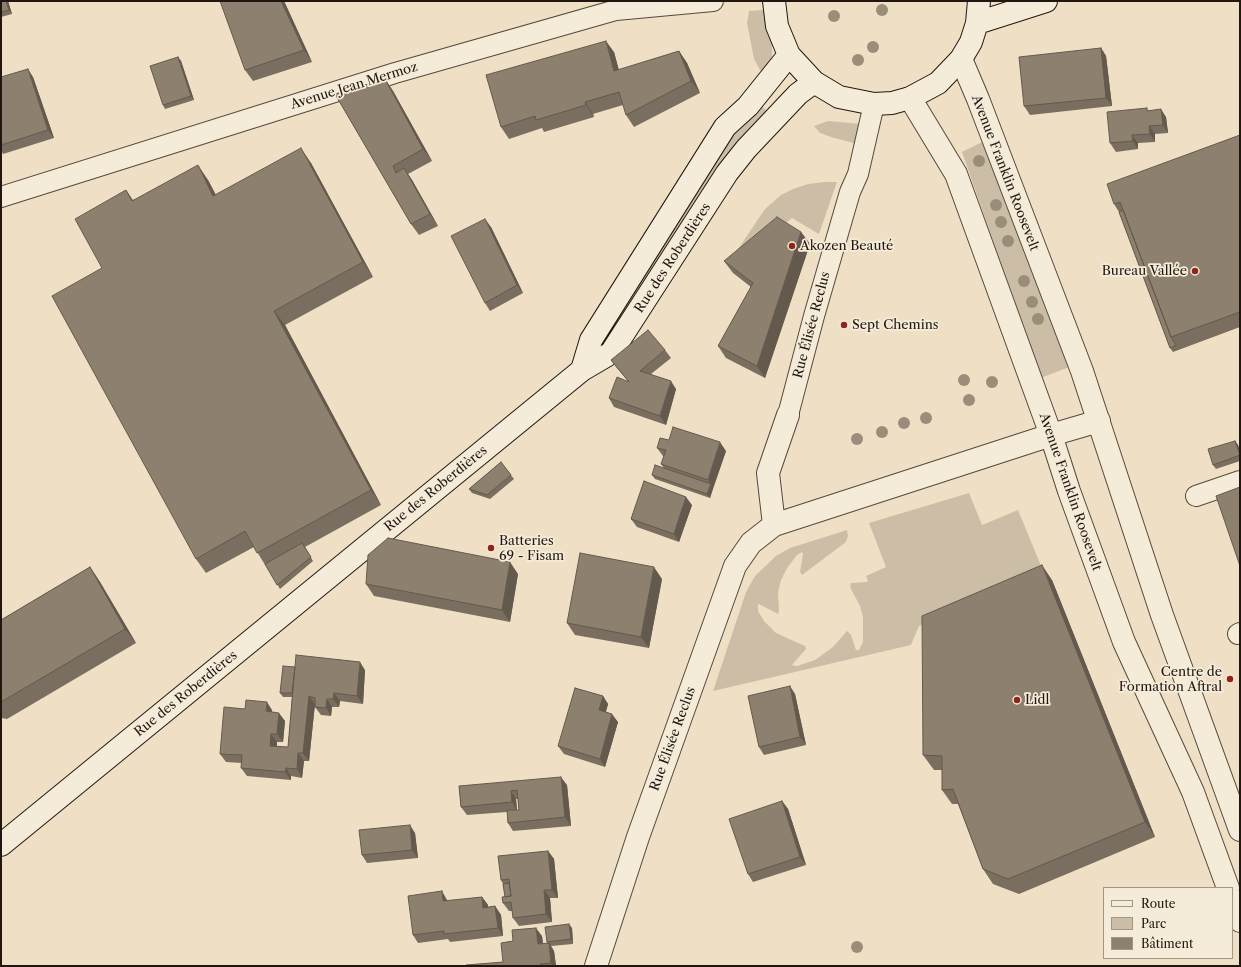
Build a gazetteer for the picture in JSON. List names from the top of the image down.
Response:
{
  "streets": {
    "street": ["Avenue Franklin Roosevelt", "Rue des Roberdières", "Rue Élisée Reclus"],
    "lane": ["Avenue Jean Mermoz"]
  },
  "crossings": [
    ["Avenue Franklin Roosevelt", "Rue Élisée Reclus"]
  ],
  "places": [
    "Akozen Beauté",
    "Bureau Vallée",
    "Sept Chemins",
    "Batteries 69 - Fisam",
    "Centre de Formation Aftral",
    "Lidl"
  ],
  "legend": ["Route", "Parc", "Bâtiment"]
}
